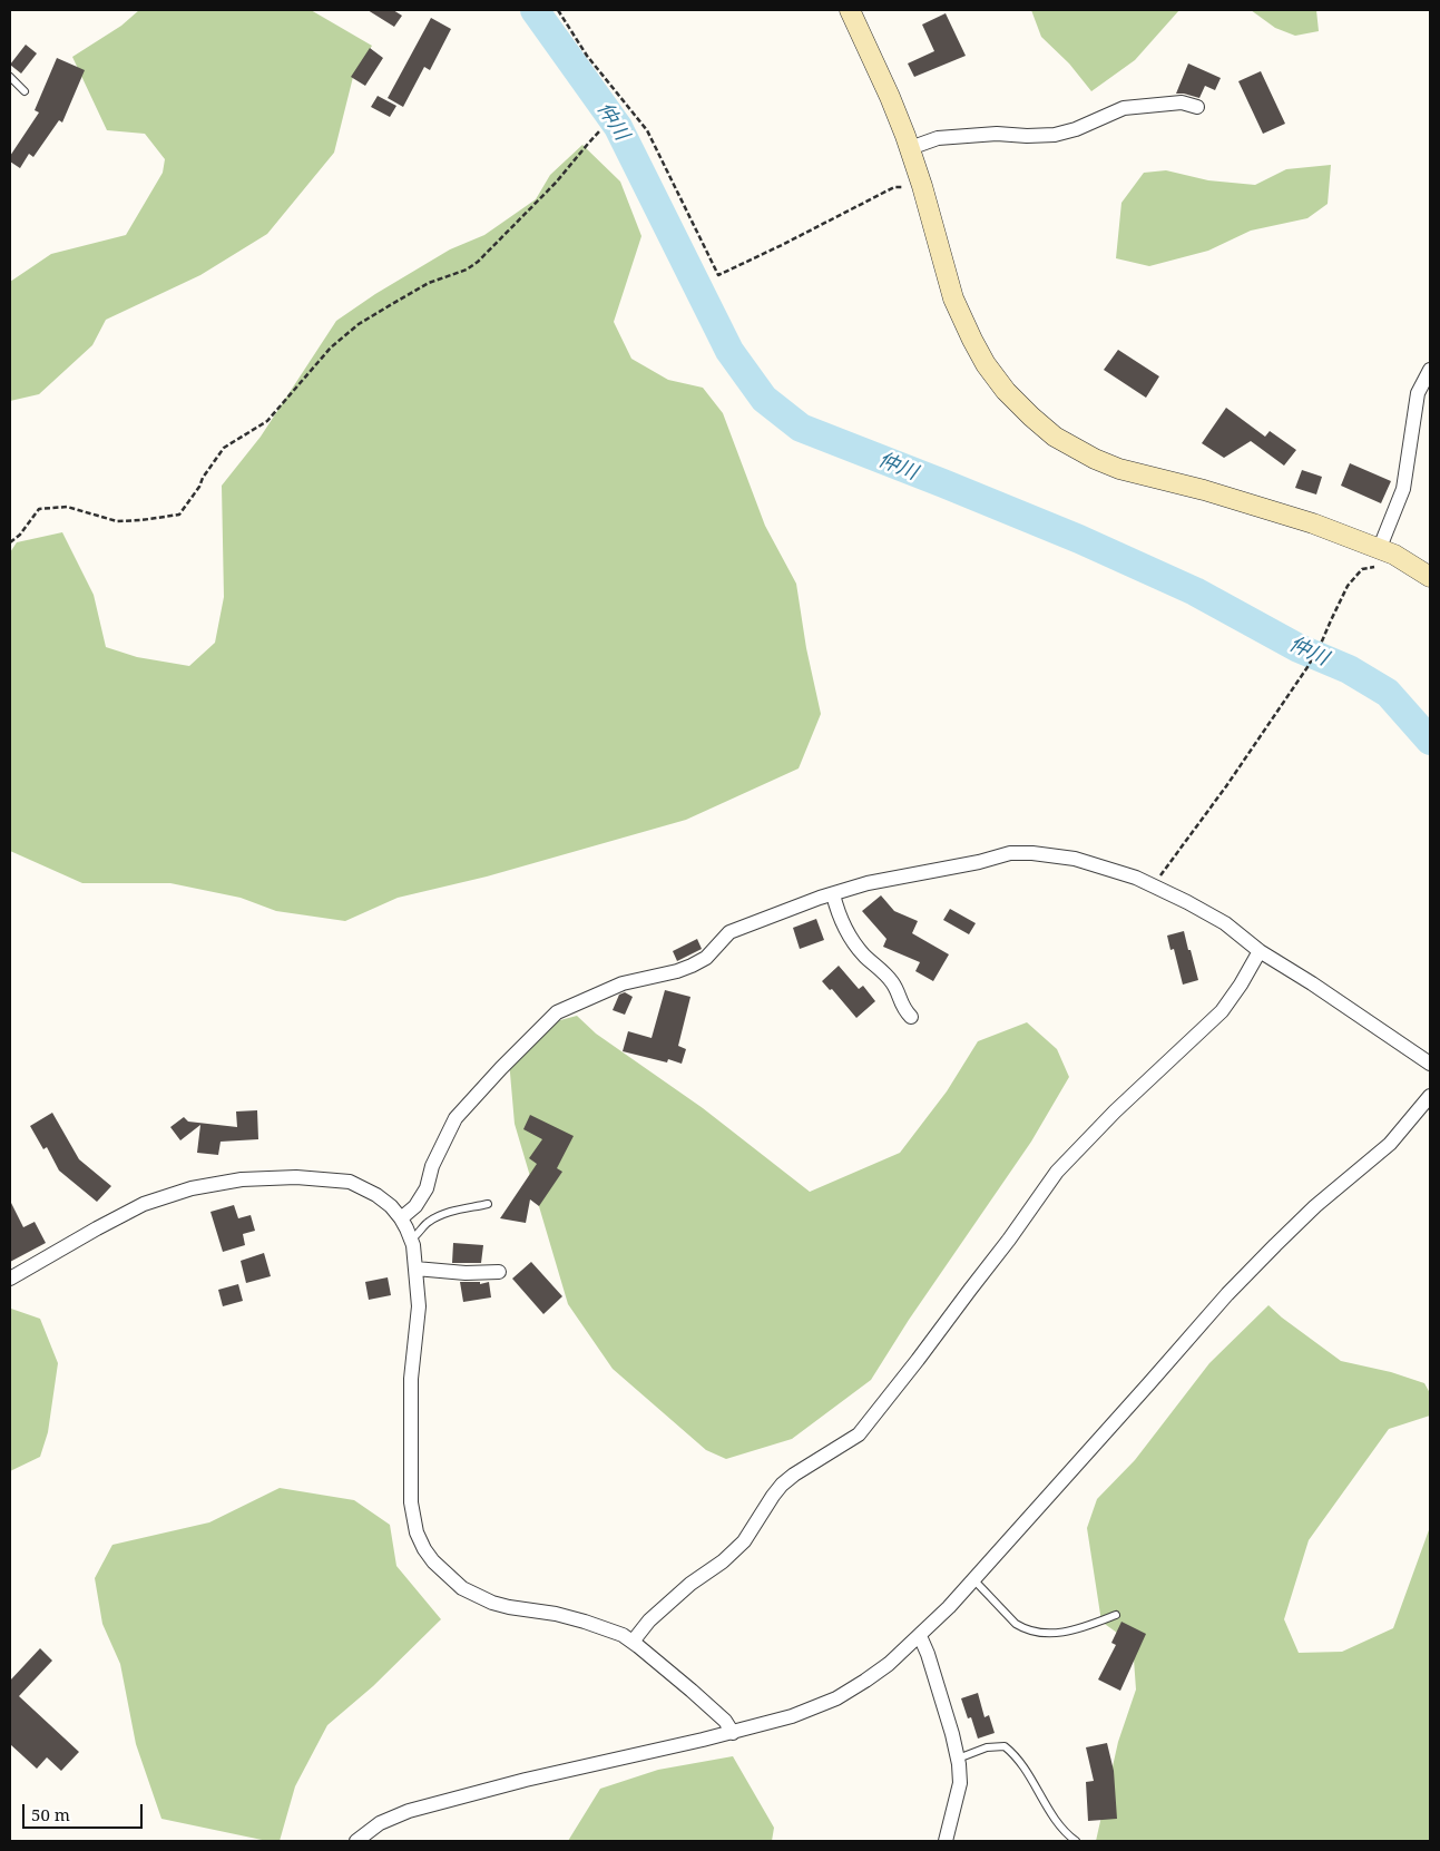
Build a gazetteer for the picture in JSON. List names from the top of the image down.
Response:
{
  "water": ["仲川"],
  "scale_bar": "50 m"
}
